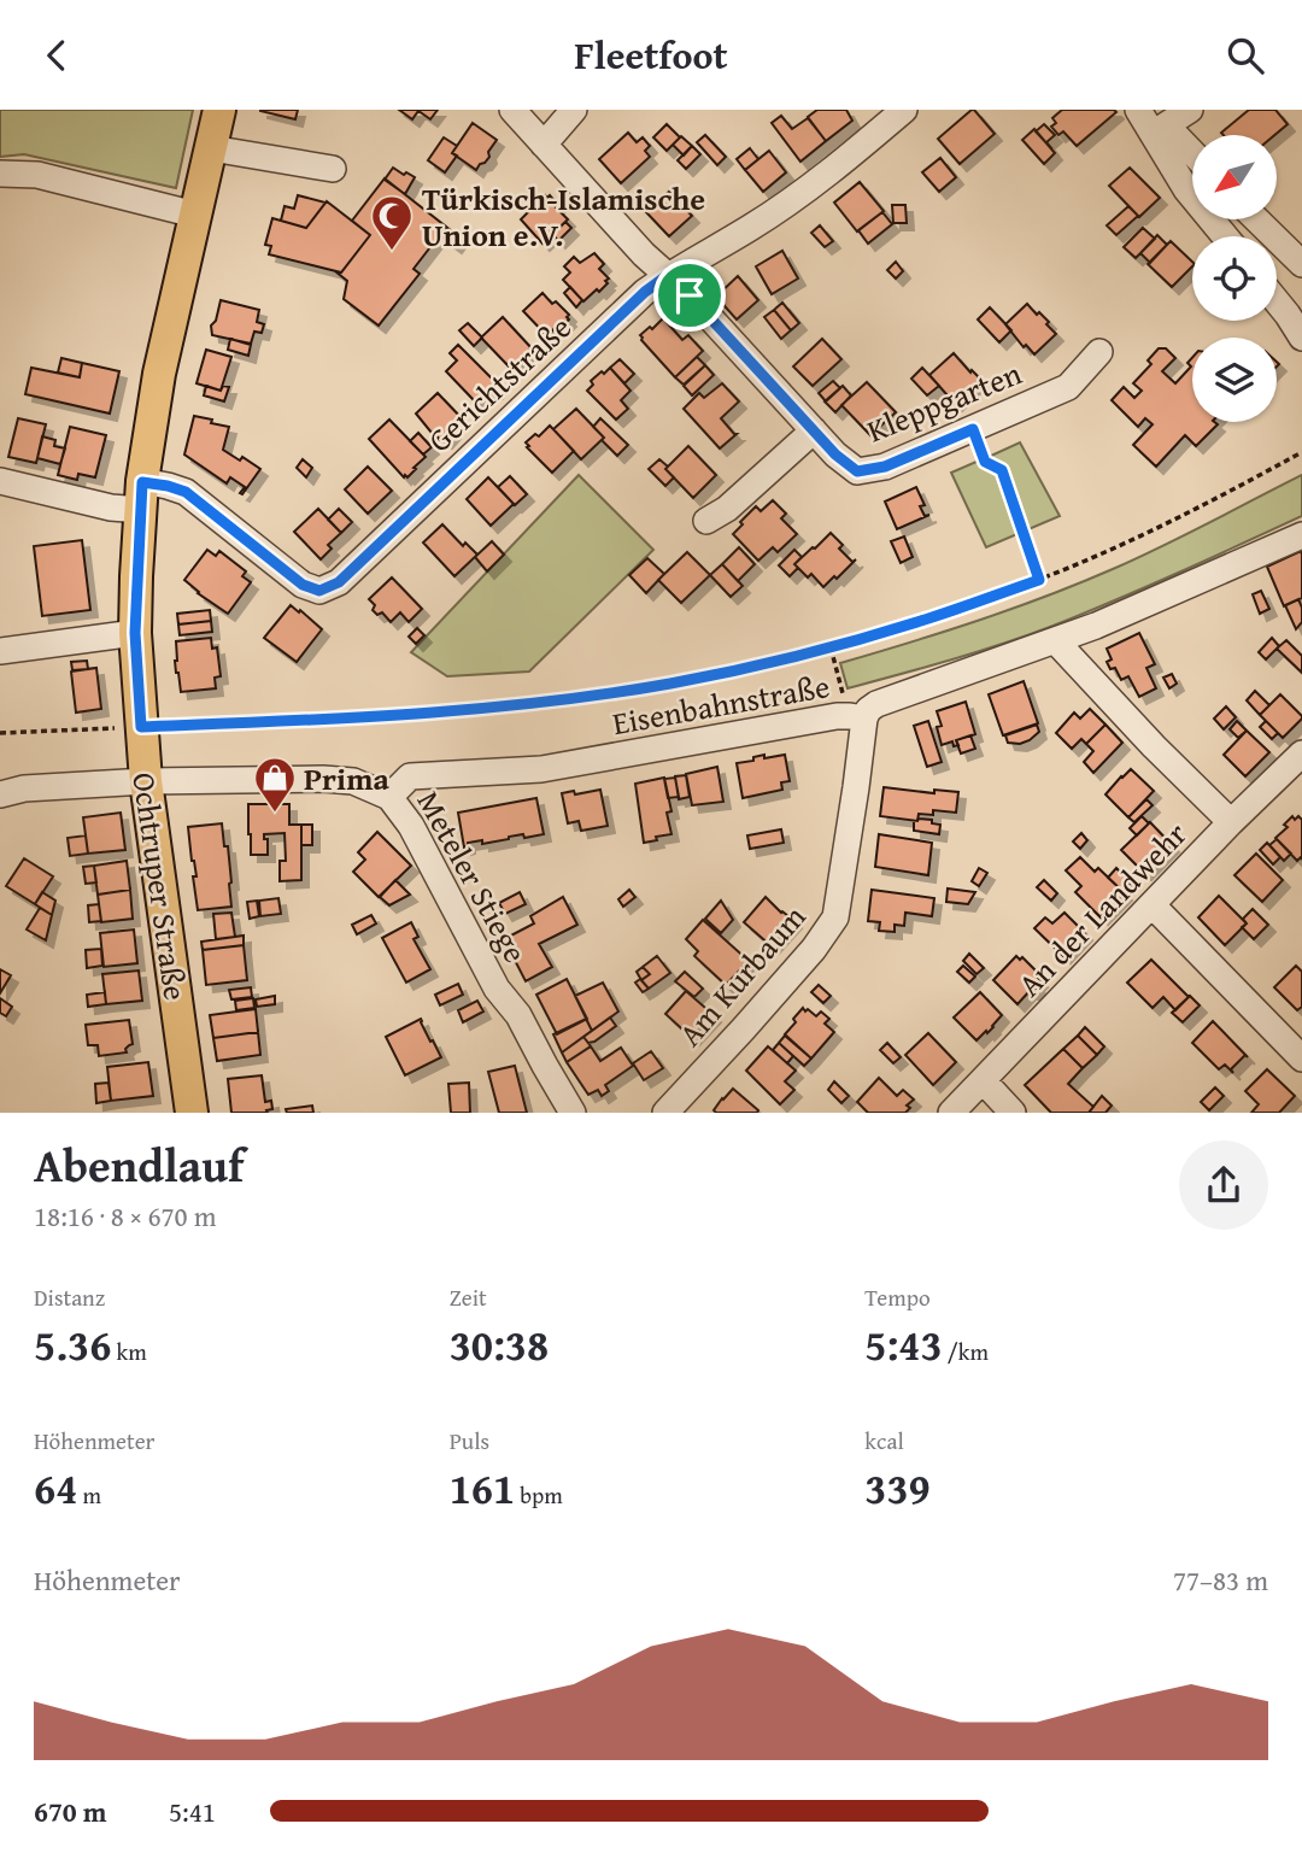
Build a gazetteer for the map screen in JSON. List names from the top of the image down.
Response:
{
  "streets": {
    "main road": ["Ochtruper Straße"],
    "street": [
      "Gerichtstraße",
      "Kleppgarten",
      "Eisenbahnstraße",
      "Meteler Stiege",
      "An der Landwehr",
      "Am Kurbaum"
    ]
  },
  "crossings": [
    ["Gerichtstraße", "Kleppgarten"],
    ["Gerichtstraße", "Ochtruper Straße"],
    ["Eisenbahnstraße", "Meteler Stiege"],
    ["Eisenbahnstraße", "Am Kurbaum"],
    ["Meteler Stiege", "Ochtruper Straße"]
  ],
  "places": {
    "mosque": ["Türkisch-Islamische Union e.V."],
    "shop": ["Prima"]
  },
  "north": "bottom left",
  "page": {
    "header": "Fleetfoot",
    "heading": ["Abendlauf", "18:16 · 8 × 670 m"],
    "stats": [
      ["Distanz", "5.36 km"],
      ["Zeit", "30:38"],
      ["Tempo", "5:43 /km"],
      ["Höhenmeter", "64 m"],
      ["Puls", "161 bpm"],
      ["kcal", "339"]
    ],
    "chart": ["Höhenmeter", "77–83 m"],
    "list": [
      {
        "name": "670 m",
        "note": "5:41"
      }
    ]
  }
}
